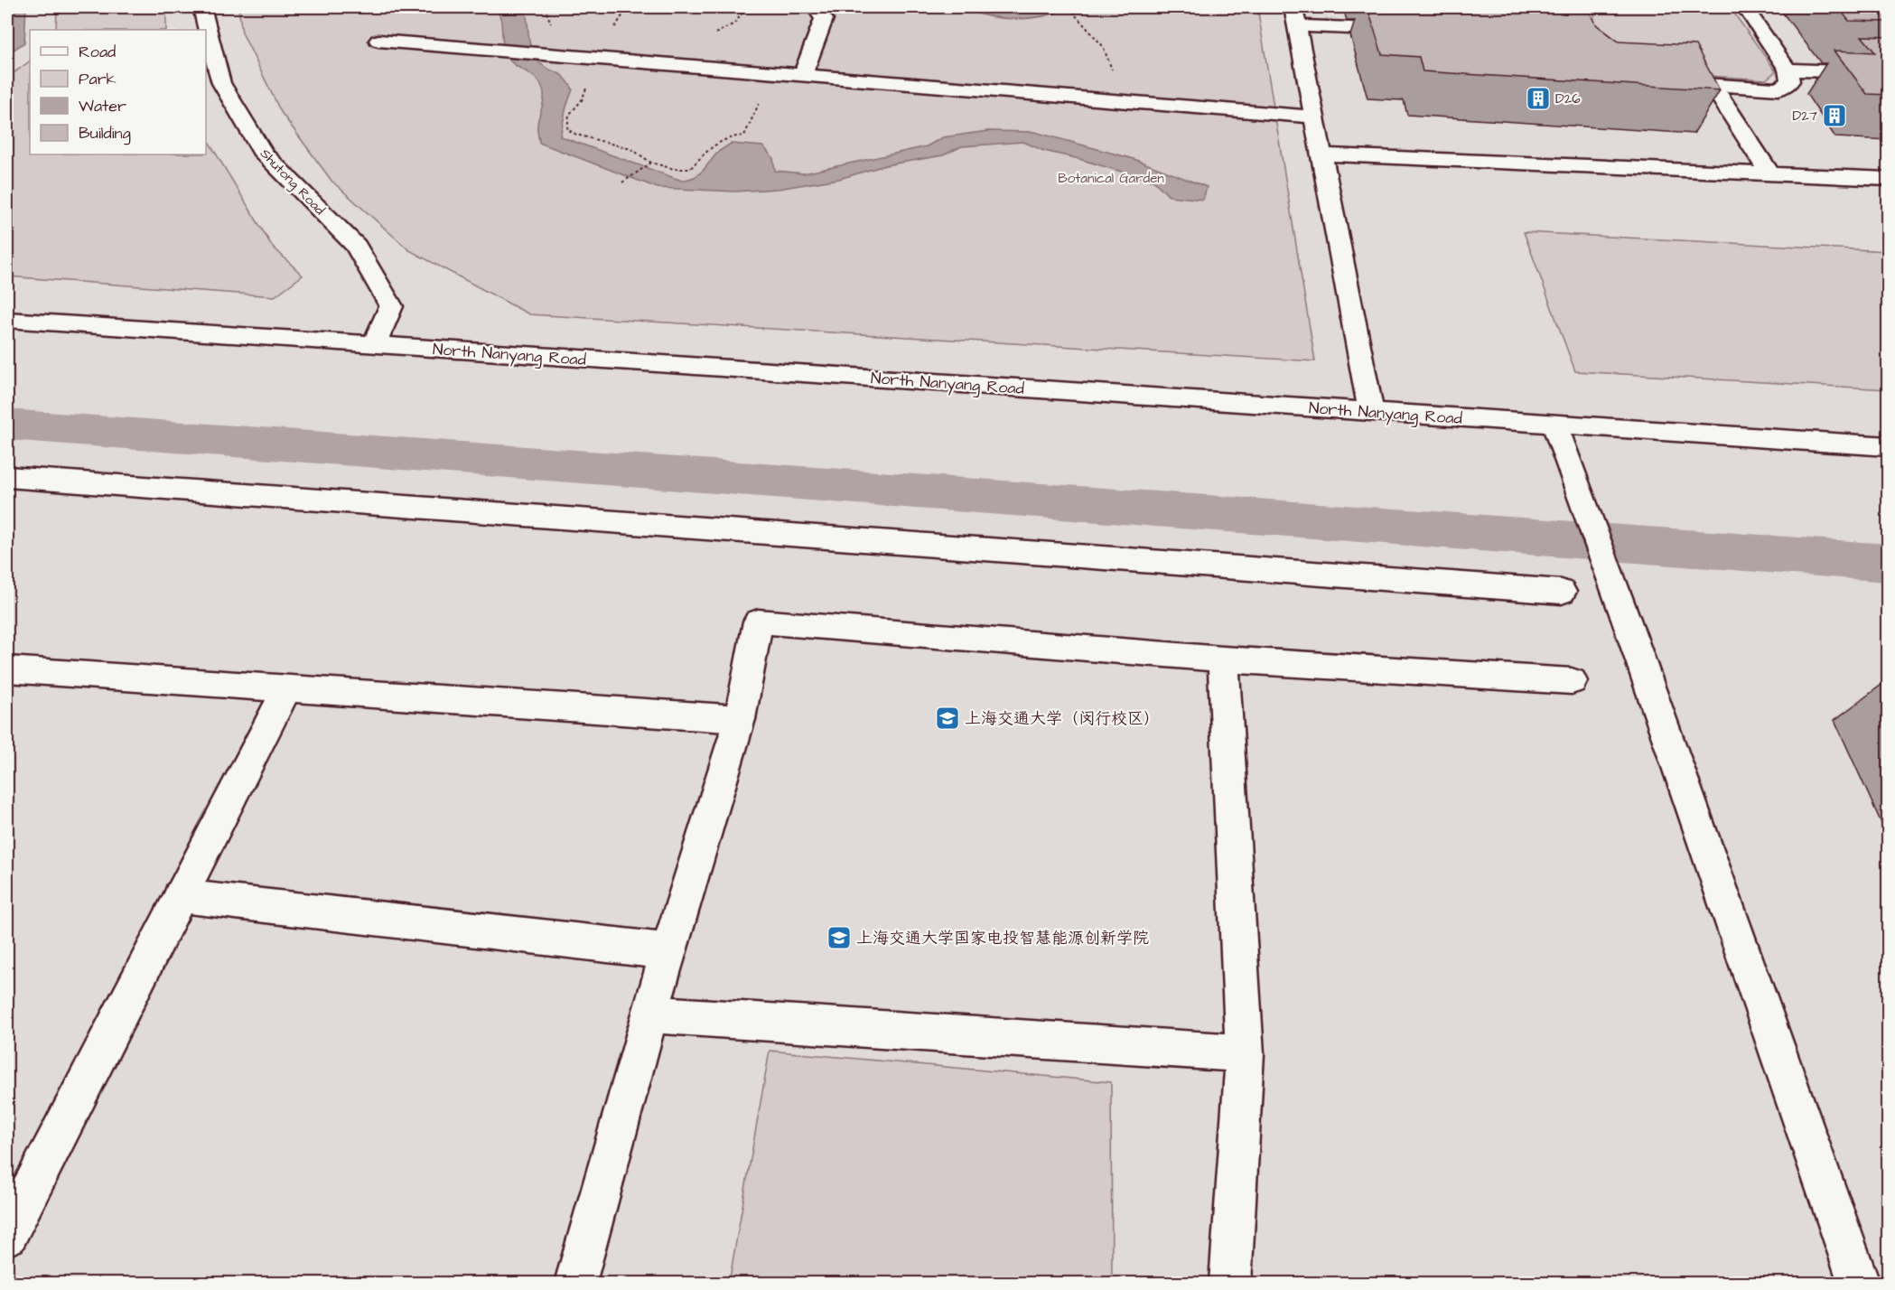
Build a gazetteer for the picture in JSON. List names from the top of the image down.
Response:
{
  "streets": {
    "street": ["Shutong Road", "North Nanyang Road"]
  },
  "crossings": [
    ["Shutong Road", "North Nanyang Road"]
  ],
  "parks": ["Botanical Garden"],
  "places": {
    "building": ["D26", "D27"],
    "school or university": ["上海交通大学（闵行校区）", "上海交通大学国家电投智慧能源创新学院"]
  },
  "legend": [
    "Road",
    "Park",
    "Water",
    "Building"
  ]
}
